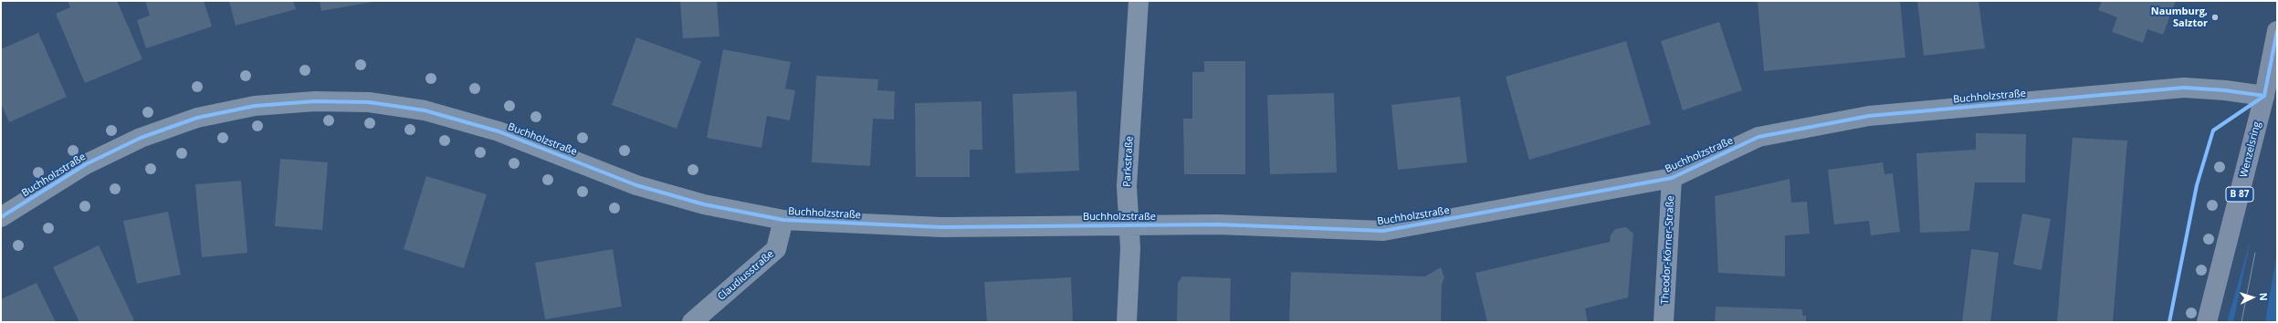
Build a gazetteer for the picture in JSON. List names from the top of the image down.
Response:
{
  "streets": {
    "main road": ["Wenzelsring", "B 87"],
    "street": [
      "Buchholzstraße",
      "Parkstraße",
      "Theodor-Körner-Straße",
      "Claudiusstraße"
    ]
  },
  "crossings": [
    ["Buchholzstraße", "Wenzelsring"],
    ["Buchholzstraße", "Parkstraße"],
    ["Buchholzstraße", "Theodor-Körner-Straße"],
    ["Buchholzstraße", "Claudiusstraße"]
  ],
  "places": ["Naumburg, Salztor"],
  "north": "right"
}
